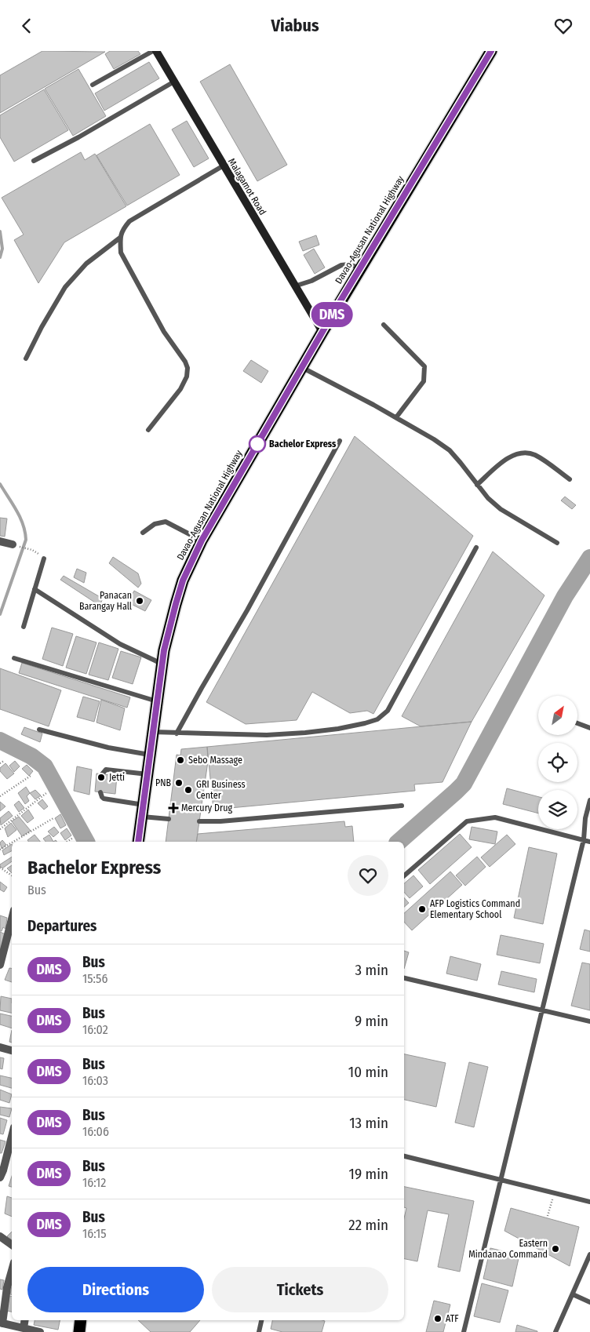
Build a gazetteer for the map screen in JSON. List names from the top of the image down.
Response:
{
  "streets": {
    "highway": ["Davao-Agusan National Highway"],
    "street": ["Malagamot Road"]
  },
  "crossings": [
    ["Malagamot Road", "Davao-Agusan National Highway"]
  ],
  "places": {
    "other": [
      "Bachelor Express",
      "Panacan Barangay Hall",
      "Sebo Massage",
      "Jetti",
      "PNB",
      "GRI Business Center",
      "AFP Logistics Command Elementary School",
      "Eastern Mindanao Command",
      "ATF"
    ],
    "health": ["Mercury Drug"]
  },
  "lines": ["bus line DMS"],
  "north": "top right",
  "page": {
    "header": "Viabus",
    "on_map": "DMS",
    "heading": [
      ["Bachelor Express", "Bus"],
      "Departures"
    ],
    "list": [
      {
        "mark": "DMS",
        "name": "Bus",
        "note": "15:56",
        "value": "3 min"
      },
      {
        "mark": "DMS",
        "name": "Bus",
        "note": "16:02",
        "value": "9 min"
      },
      {
        "mark": "DMS",
        "name": "Bus",
        "note": "16:03",
        "value": "10 min"
      },
      {
        "mark": "DMS",
        "name": "Bus",
        "note": "16:06",
        "value": "13 min"
      },
      {
        "mark": "DMS",
        "name": "Bus",
        "note": "16:12",
        "value": "19 min"
      },
      {
        "mark": "DMS",
        "name": "Bus",
        "note": "16:15",
        "value": "22 min"
      }
    ],
    "buttons": ["Directions", "Tickets"]
  }
}
